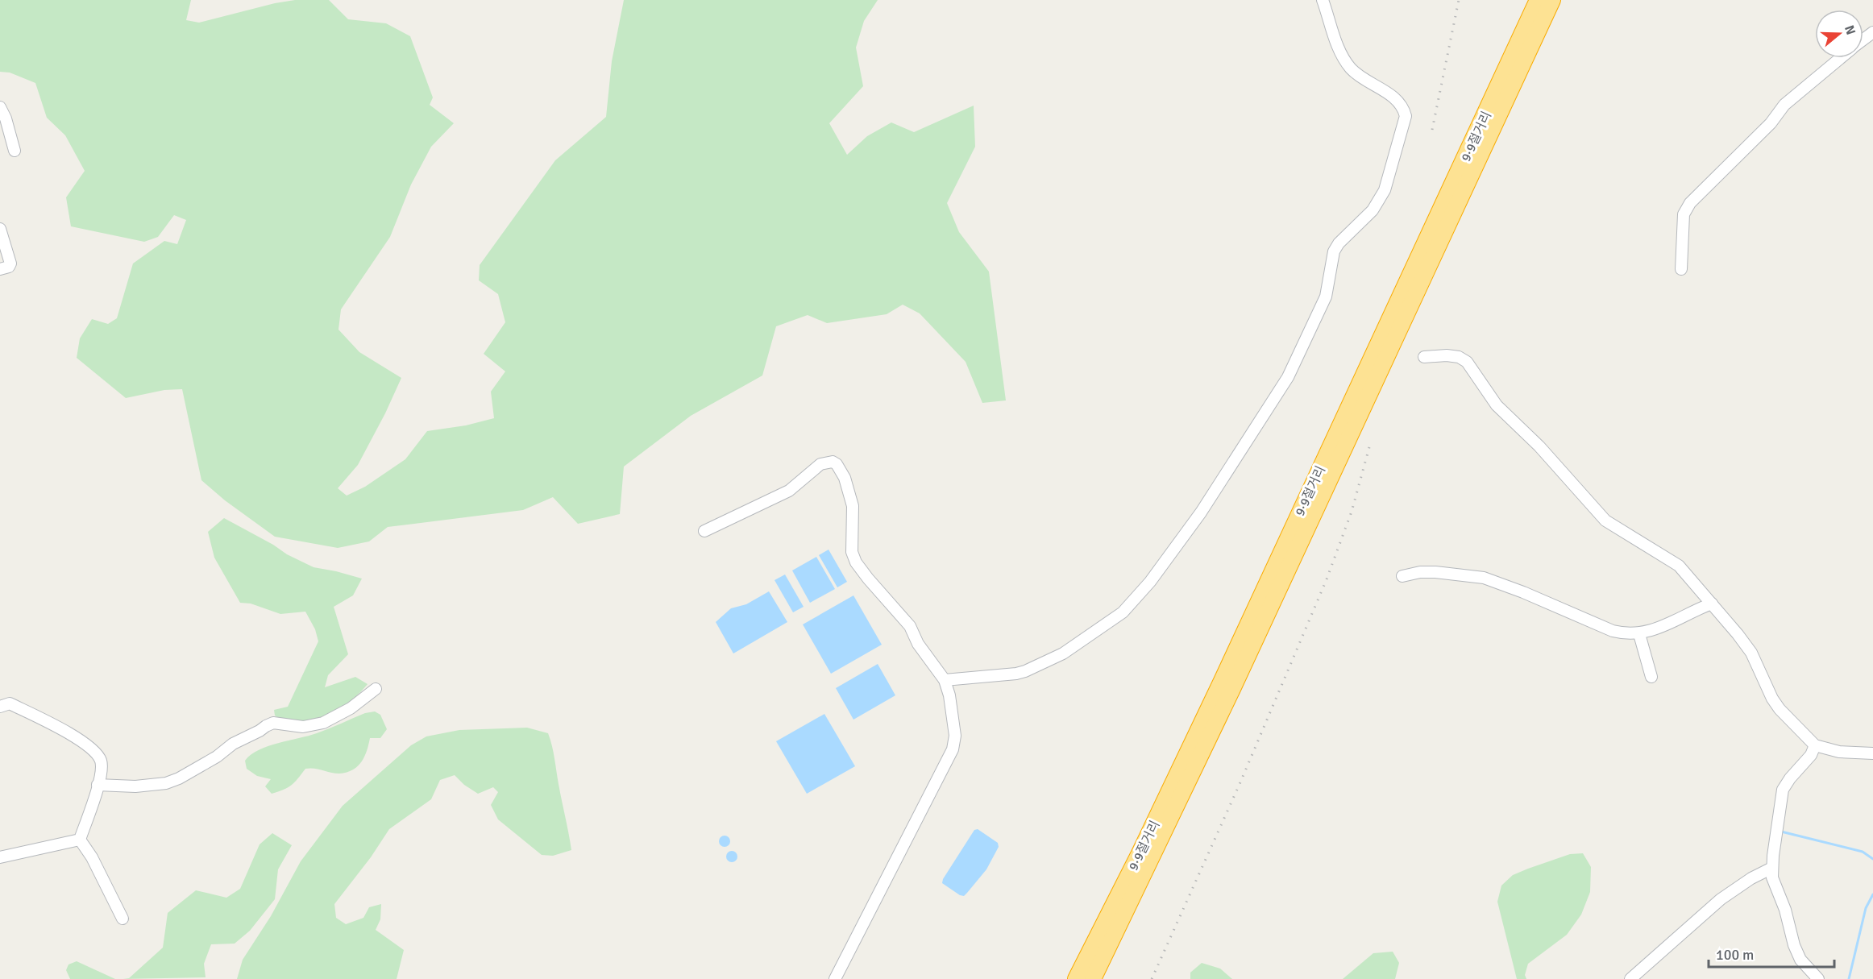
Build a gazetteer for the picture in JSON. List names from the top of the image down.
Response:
{
  "streets": {
    "highway": ["9·9절거리"]
  },
  "scale_bar": "100 m",
  "north": "right"
}
